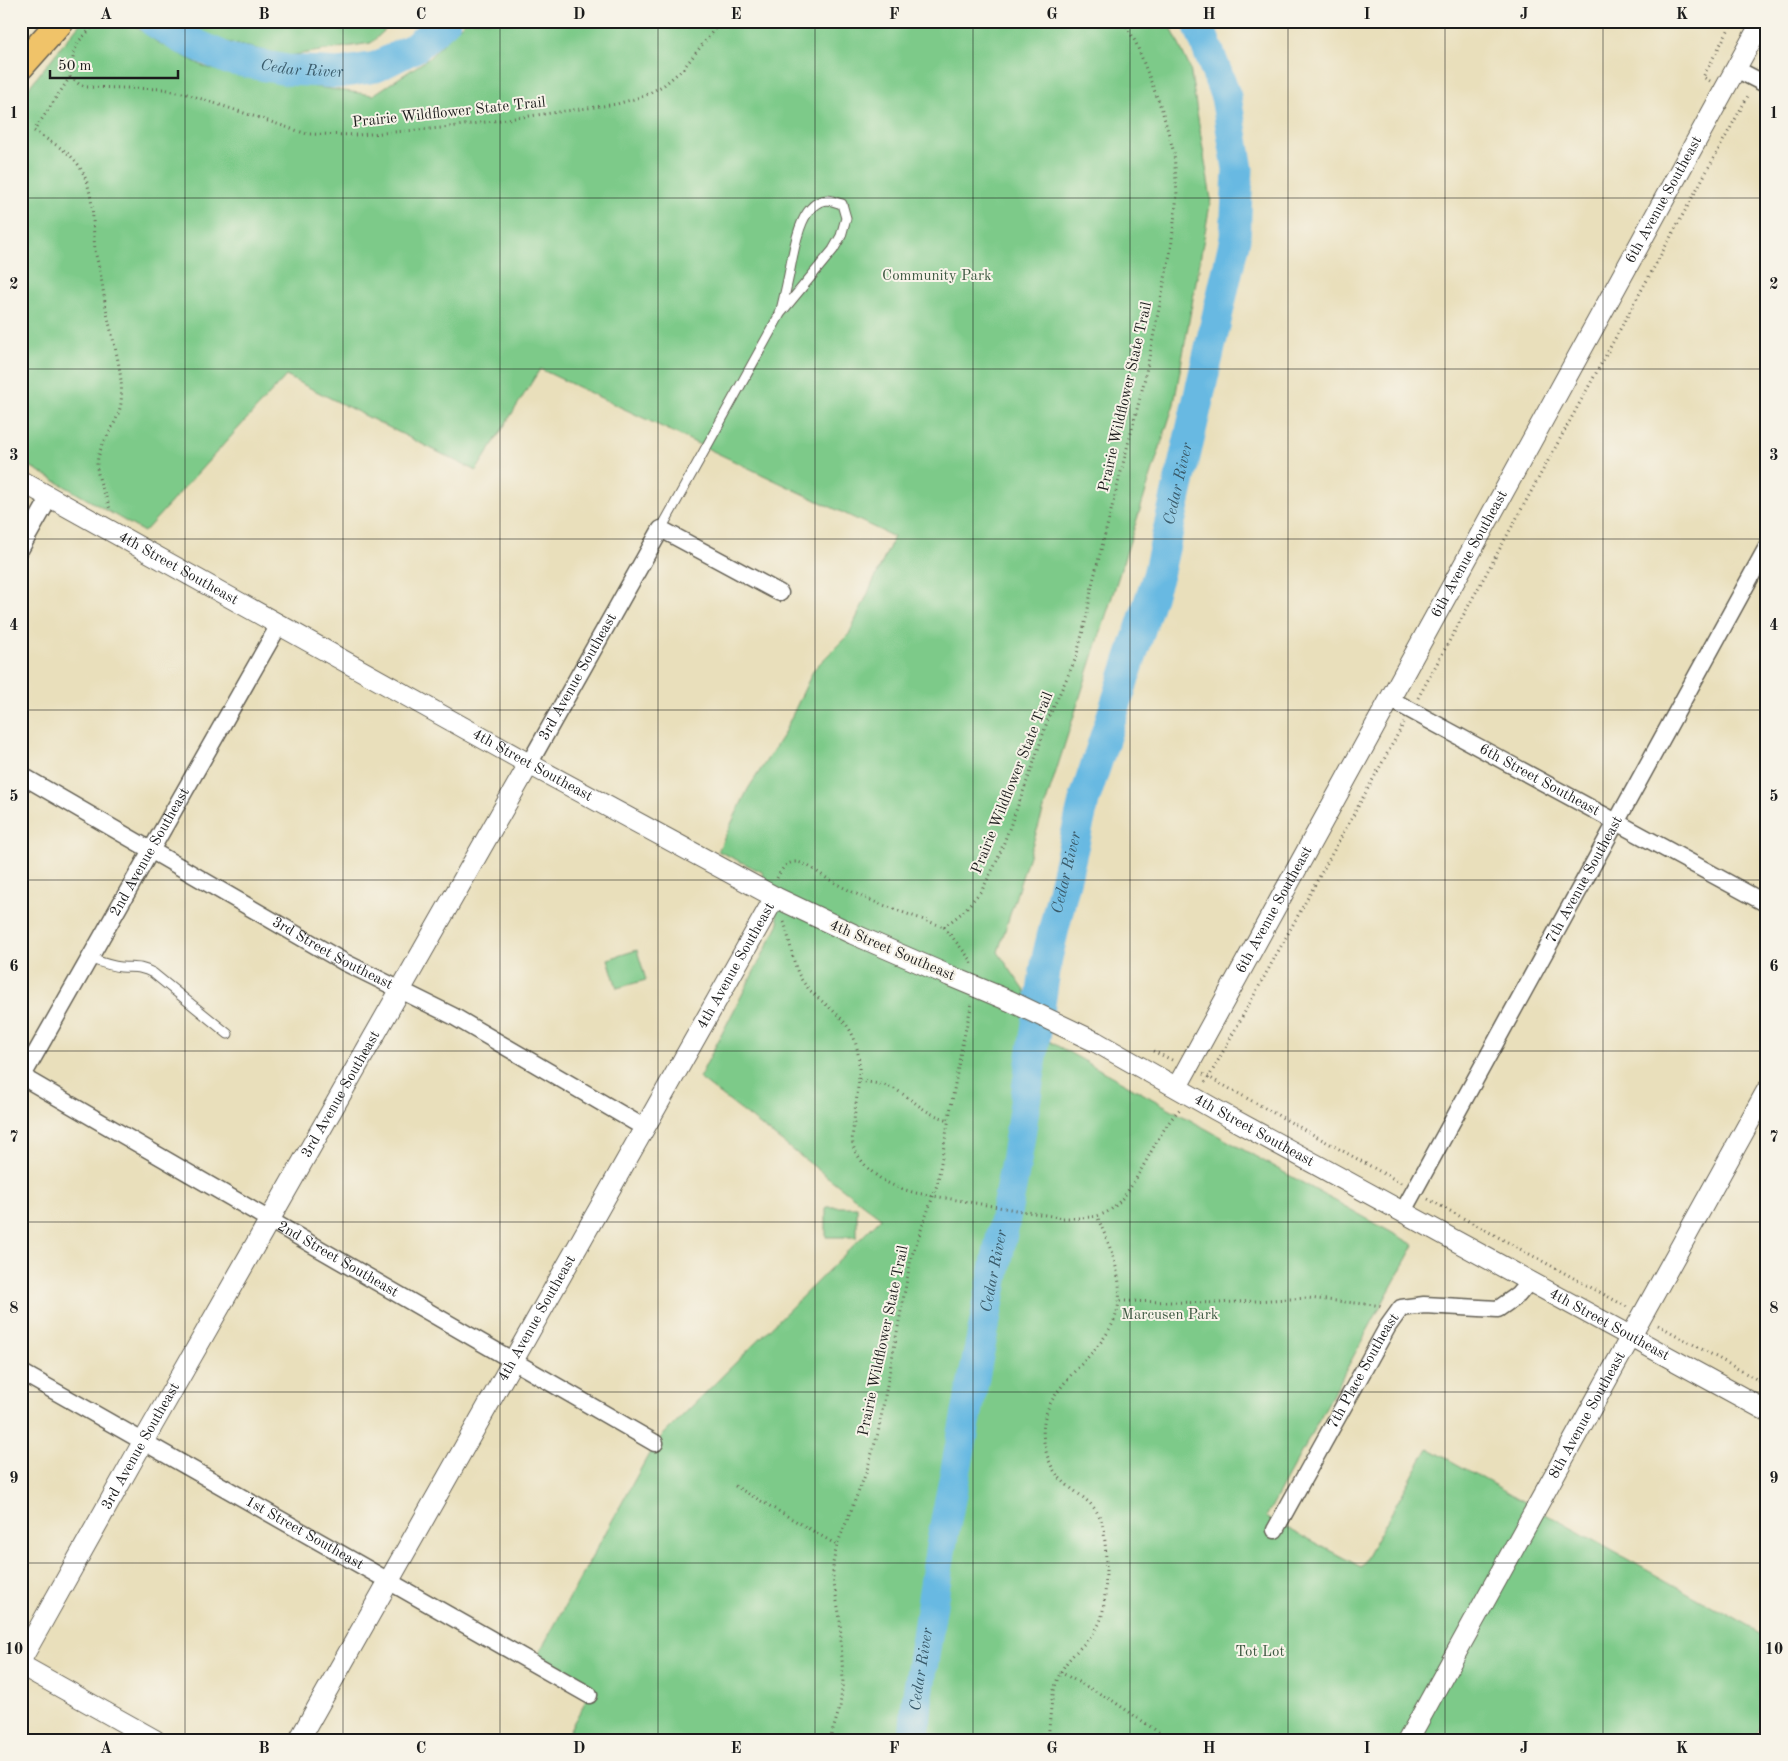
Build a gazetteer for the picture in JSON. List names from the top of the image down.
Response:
{
  "streets": {
    "street": [
      "6th Avenue Southeast",
      "4th Street Southeast",
      "3rd Avenue Southeast",
      "6th Street Southeast",
      "2nd Avenue Southeast",
      "7th Avenue Southeast",
      "3rd Street Southeast",
      "4th Avenue Southeast",
      "2nd Street Southeast",
      "7th Place Southeast",
      "8th Avenue Southeast",
      "1st Street Southeast"
    ],
    "path": ["Prairie Wildflower State Trail"]
  },
  "crossings": [
    ["6th Avenue Southeast", "4th Street Southeast"],
    ["6th Avenue Southeast", "6th Street Southeast"],
    ["4th Street Southeast", "3rd Avenue Southeast"],
    ["4th Street Southeast", "2nd Avenue Southeast"],
    ["4th Street Southeast", "7th Avenue Southeast"],
    ["4th Street Southeast", "4th Avenue Southeast"],
    ["4th Street Southeast", "7th Place Southeast"],
    ["4th Street Southeast", "8th Avenue Southeast"],
    ["3rd Avenue Southeast", "3rd Street Southeast"],
    ["3rd Avenue Southeast", "2nd Street Southeast"],
    ["3rd Avenue Southeast", "1st Street Southeast"],
    ["6th Street Southeast", "7th Avenue Southeast"],
    ["2nd Avenue Southeast", "3rd Street Southeast"],
    ["2nd Avenue Southeast", "2nd Street Southeast"],
    ["3rd Street Southeast", "4th Avenue Southeast"],
    ["4th Avenue Southeast", "2nd Street Southeast"],
    ["4th Avenue Southeast", "1st Street Southeast"]
  ],
  "water": ["Cedar River"],
  "parks": ["Community Park", "Marcusen Park", "Tot Lot"],
  "scale_bar": "50 m",
  "grid": {
    "columns": [
      "A",
      "B",
      "C",
      "D",
      "E",
      "F",
      "G",
      "H",
      "I",
      "J",
      "K"
    ],
    "rows": [
      "1",
      "2",
      "3",
      "4",
      "5",
      "6",
      "7",
      "8",
      "9",
      "10"
    ]
  }
}
